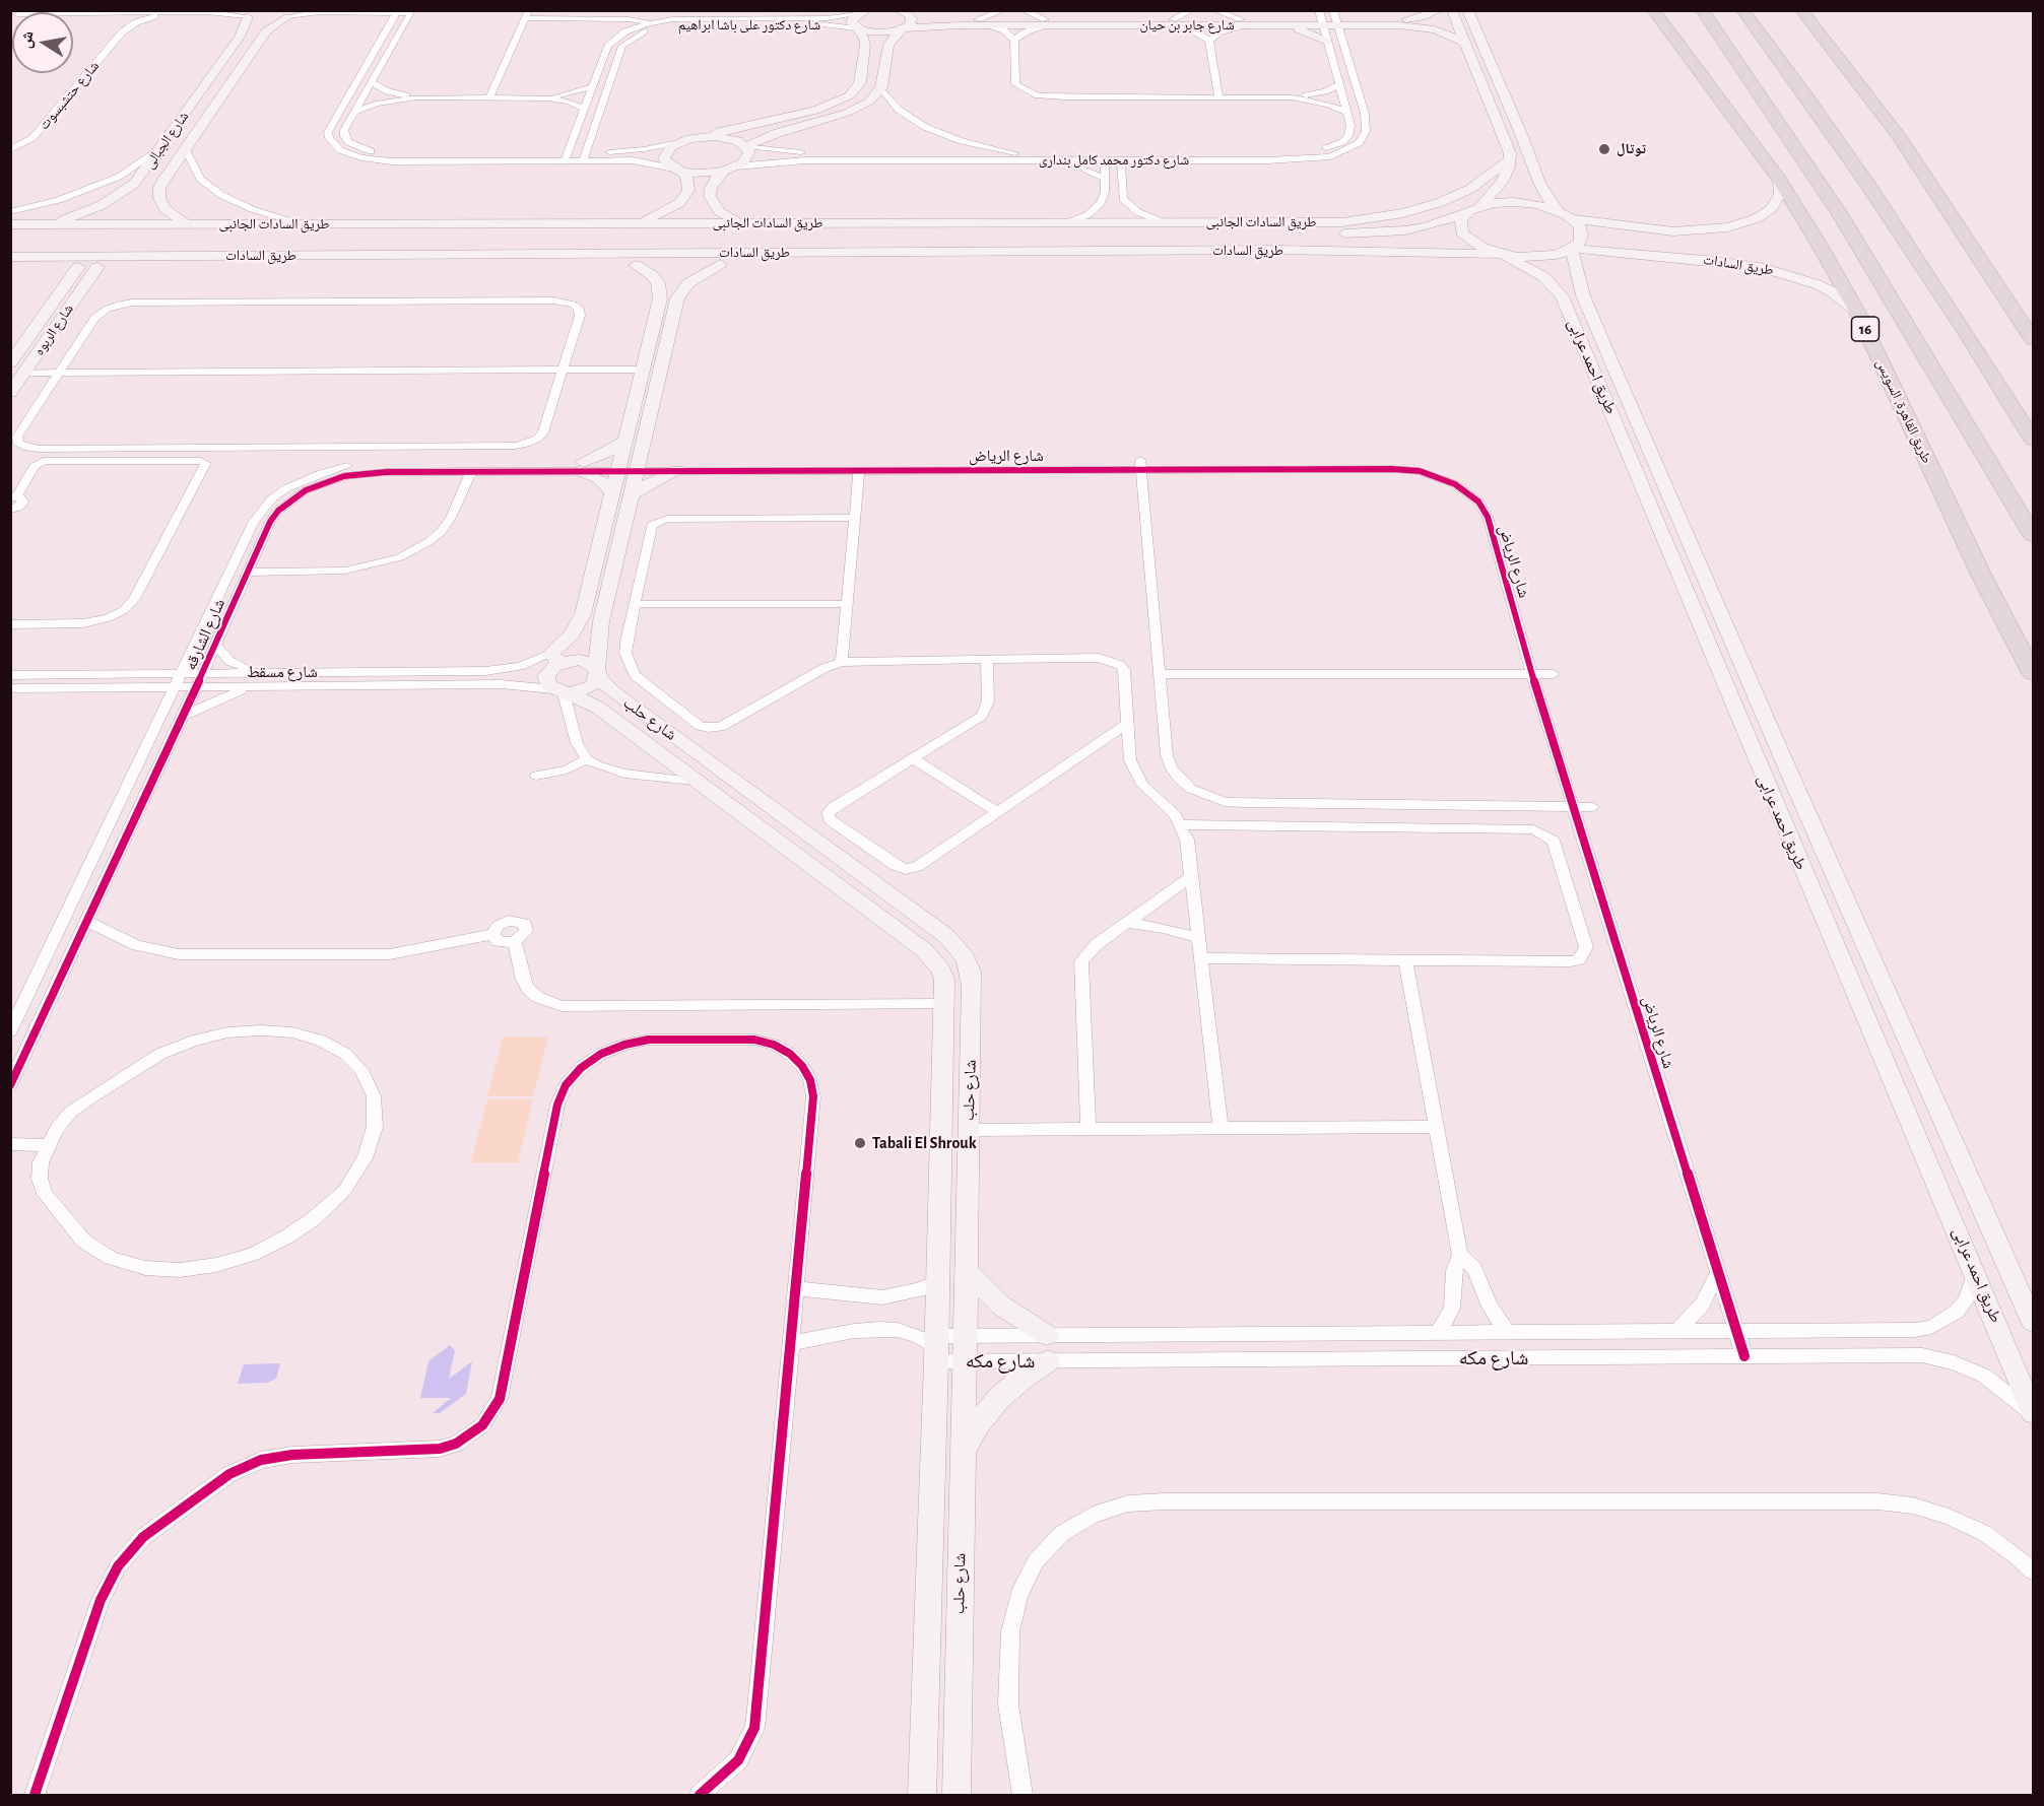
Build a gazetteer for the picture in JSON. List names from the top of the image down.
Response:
{
  "streets": {
    "highway": ["16", "طريق القاهرة, السويس"],
    "street": [
      "شارع دكتور على باشا ابراهيم",
      "شارع جابر بن حيان",
      "شارع حتشبسوت",
      "شارع الجبالى",
      "شارع دكتور محمد كامل بندارى",
      "طريق السادات الجانبى",
      "طريق السادات",
      "شارع الربوه",
      "طريق احمد عرابى",
      "شارع الرياض",
      "شارع الشارقه",
      "شارع مسقط",
      "شارع حلب",
      "شارع مكه"
    ]
  },
  "crossings": [
    ["شارع دكتور على باشا ابراهيم", "شارع جابر بن حيان"],
    ["شارع جابر بن حيان", "شارع دكتور محمد كامل بندارى"],
    ["شارع الجبالى", "طريق السادات الجانبى"],
    ["طريق السادات الجانبى", "طريق السادات"],
    ["طريق السادات الجانبى", "شارع الربوه"],
    ["طريق السادات", "طريق احمد عرابى"],
    ["طريق السادات", "طريق القاهرة, السويس"],
    ["طريق احمد عرابى", "شارع مكه"],
    ["شارع الرياض", "شارع الشارقه"],
    ["شارع الرياض", "شارع مكه"],
    ["شارع الشارقه", "شارع مسقط"],
    ["شارع مسقط", "شارع حلب"],
    ["شارع حلب", "شارع مكه"]
  ],
  "places": ["توتال", "Tabali El Shrouk"],
  "north": "left"
}
